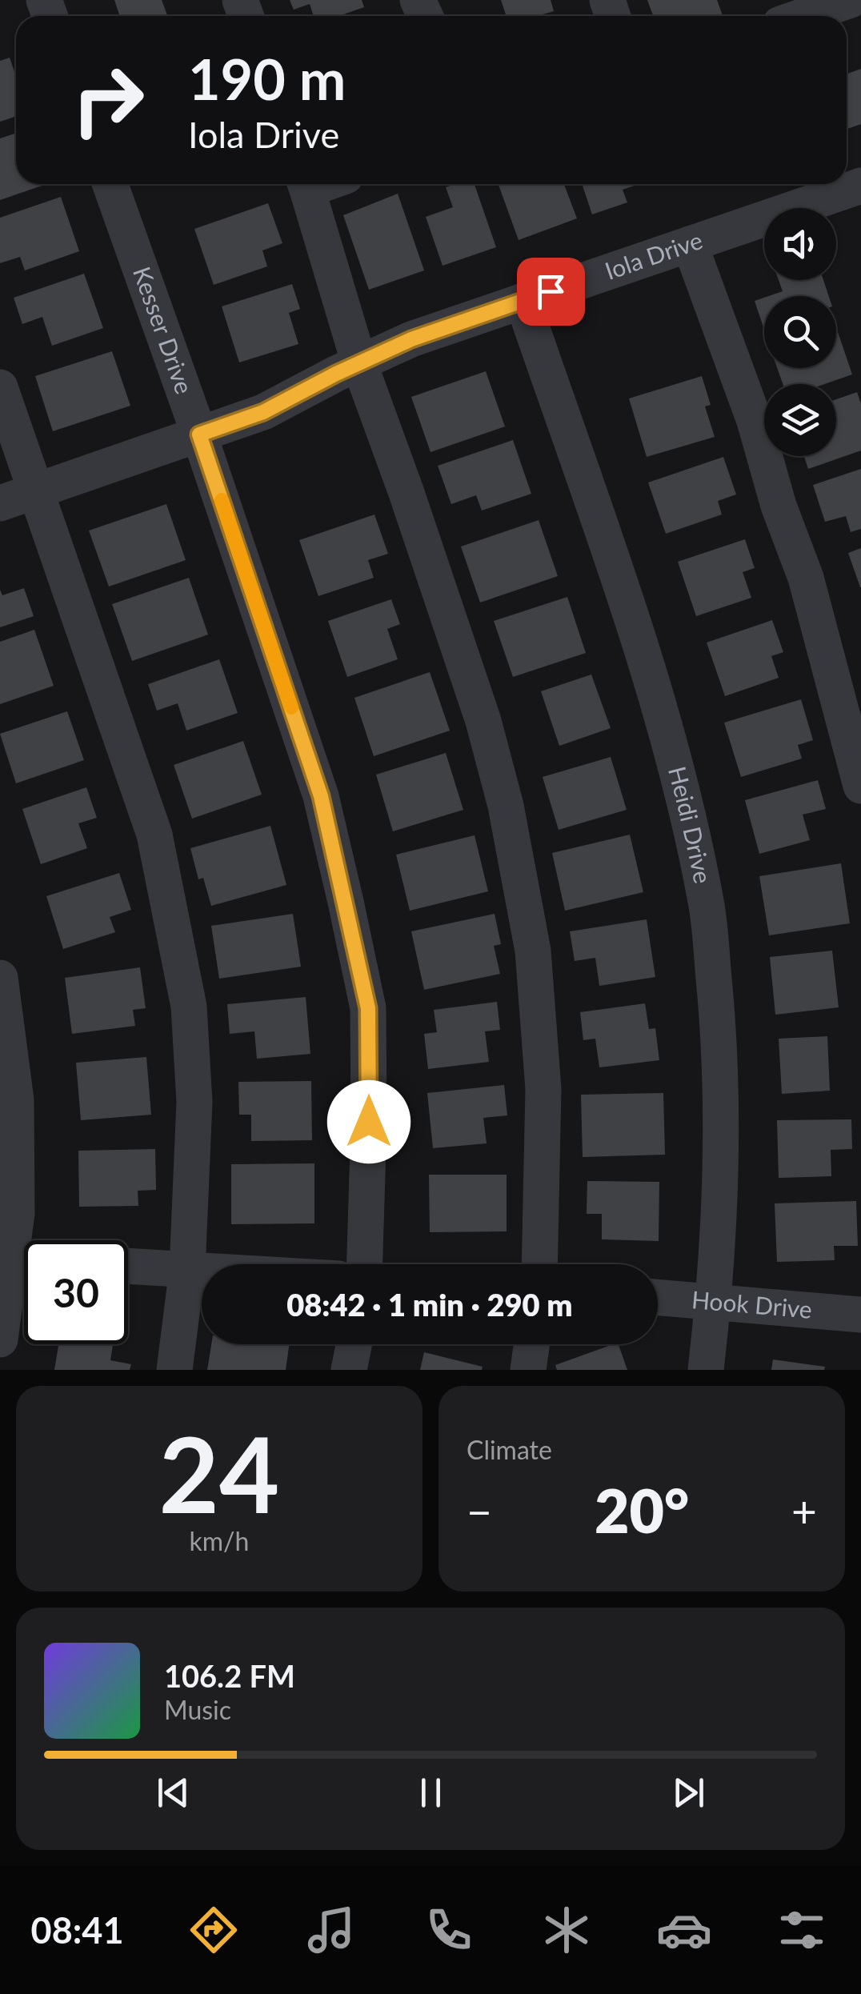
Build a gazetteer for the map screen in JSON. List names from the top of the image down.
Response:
{
  "streets": {
    "street": [
      "Iola Drive",
      "Kesser Drive",
      "Heidi Drive",
      "Hook Drive"
    ]
  },
  "crossings": [
    ["Iola Drive", "Kesser Drive"],
    ["Iola Drive", "Heidi Drive"],
    ["Heidi Drive", "Hook Drive"]
  ],
  "page": {
    "turn": ["190 m", "Iola Drive"],
    "limit": "30",
    "trip": "08:42 · 1 min · 290 m",
    "tile": [
      ["24", "km/h"],
      "Climate"
    ],
    "heat": ["−", "20°", "+"],
    "song": ["106.2 FM", "Music"],
    "tabs": "08:41"
  }
}
